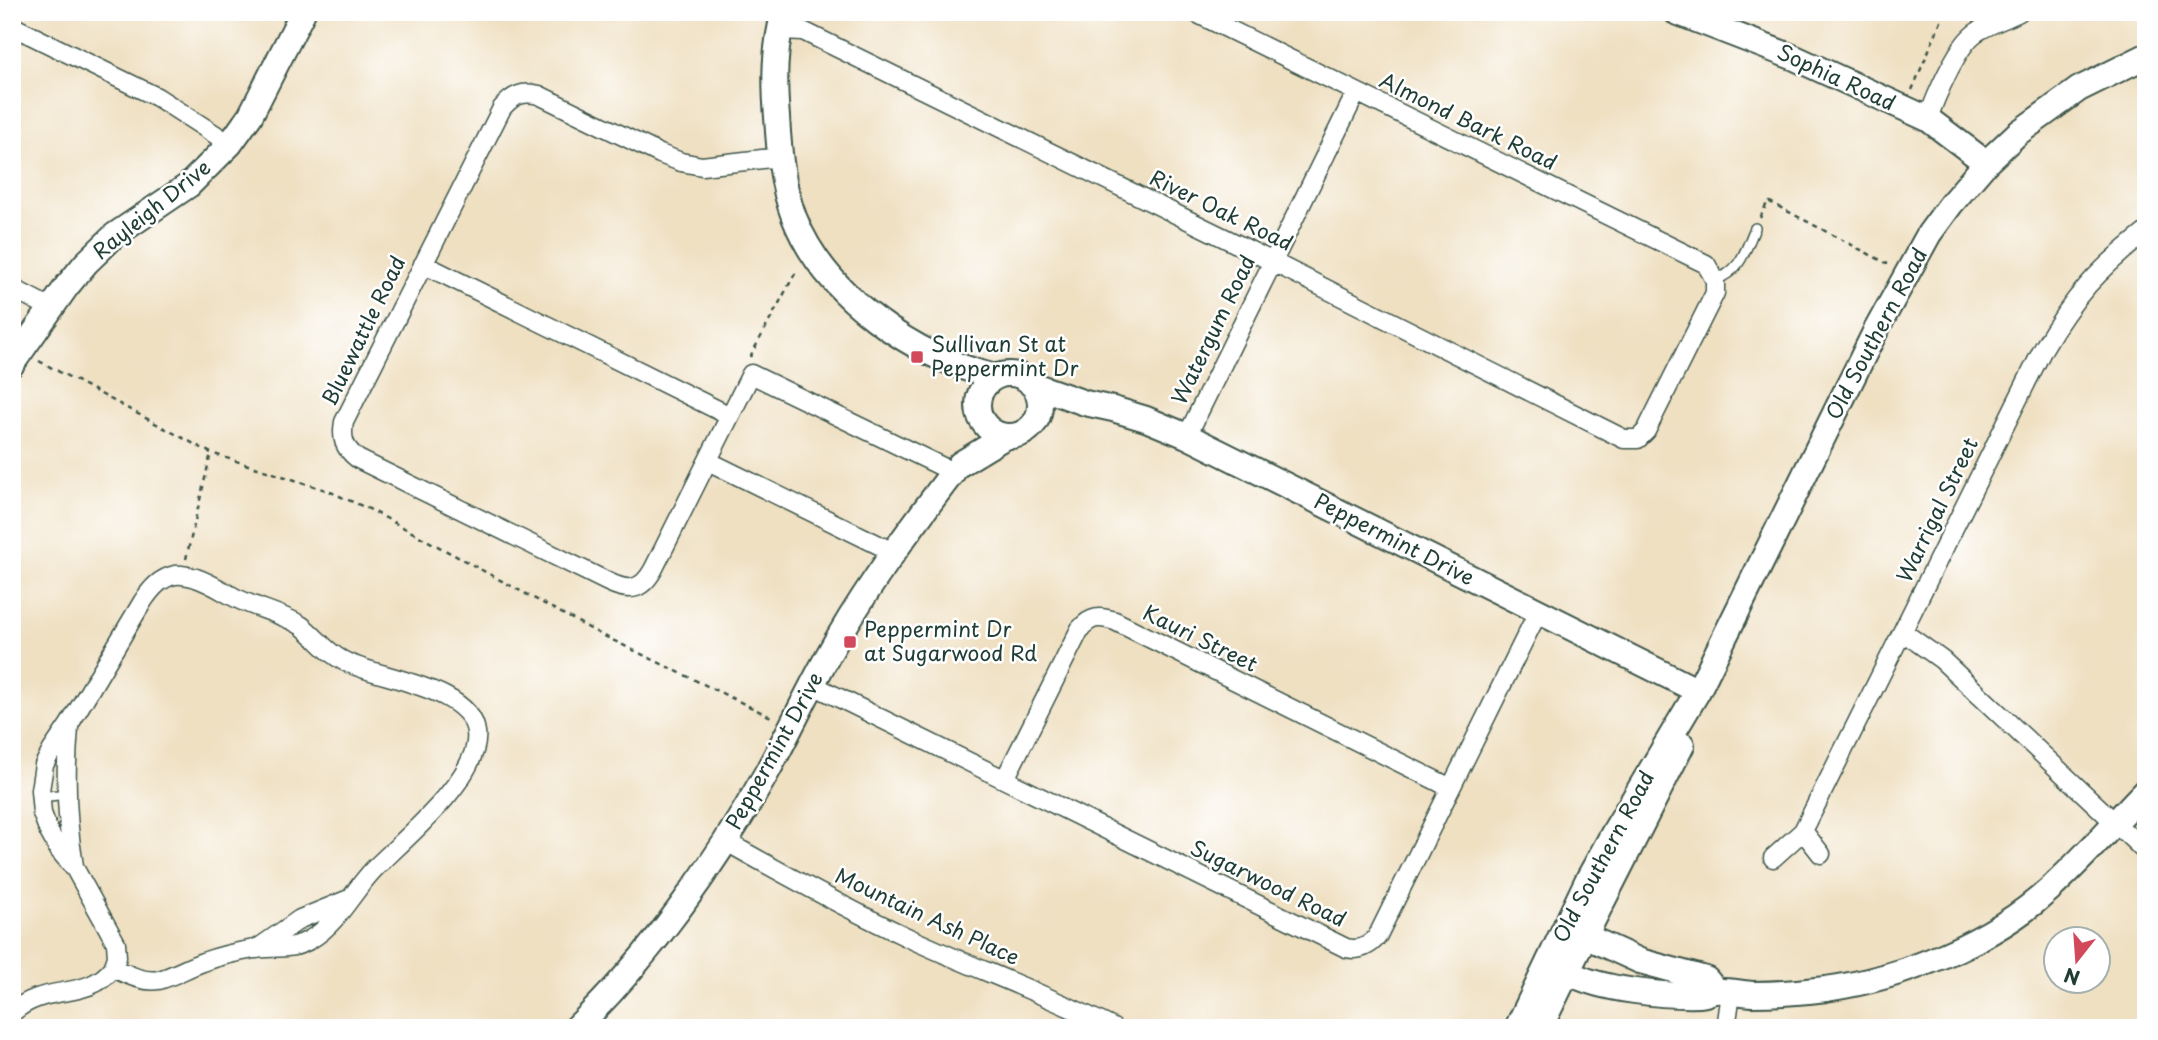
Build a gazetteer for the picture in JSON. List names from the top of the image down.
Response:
{
  "streets": {
    "street": [
      "Sophia Road",
      "Almond Bark Road",
      "Rayleigh Drive",
      "River Oak Road",
      "Watergum Road",
      "Bluewattle Road",
      "Old Southern Road",
      "Warrigal Street",
      "Peppermint Drive",
      "Kauri Street",
      "Sugarwood Road",
      "Mountain Ash Place"
    ]
  },
  "crossings": [
    ["Sophia Road", "Old Southern Road"],
    ["Almond Bark Road", "River Oak Road"],
    ["Almond Bark Road", "Watergum Road"],
    ["River Oak Road", "Watergum Road"],
    ["Watergum Road", "Peppermint Drive"],
    ["Bluewattle Road", "Peppermint Drive"],
    ["Old Southern Road", "Peppermint Drive"],
    ["Peppermint Drive", "Sugarwood Road"],
    ["Peppermint Drive", "Mountain Ash Place"],
    ["Kauri Street", "Sugarwood Road"]
  ],
  "places": {
    "transit": ["Sullivan St at Peppermint Dr", "Peppermint Dr at Sugarwood Rd"]
  },
  "north": "bottom"
}
